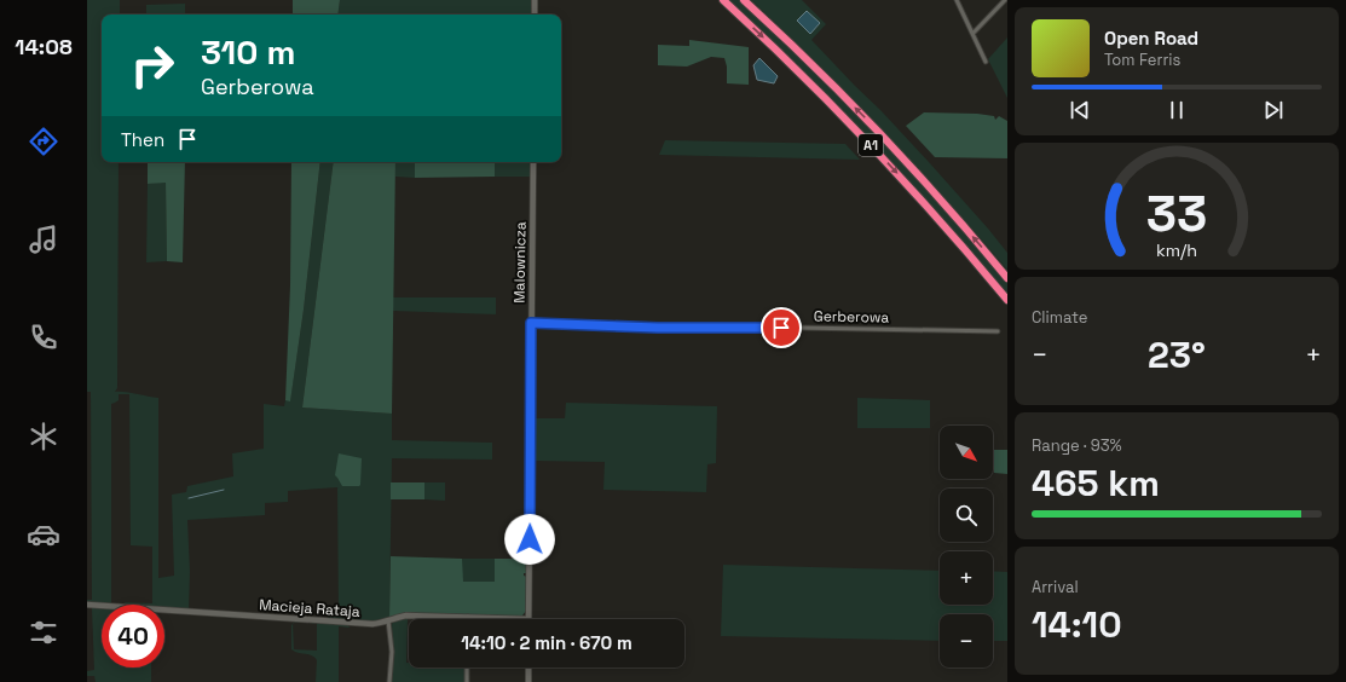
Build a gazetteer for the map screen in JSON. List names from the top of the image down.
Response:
{
  "streets": {
    "highway": ["A1"],
    "street": ["Malownicza", "Gerberowa", "Macieja Rataja"]
  },
  "crossings": [
    ["Malownicza", "Gerberowa"],
    ["Malownicza", "Macieja Rataja"]
  ],
  "north": "bottom right",
  "page": {
    "tabs": "14:08",
    "turn": ["310 m", "Gerberowa"],
    "song": ["Open Road", "Tom Ferris"],
    "then": "Then",
    "tile": [
      "Climate",
      ["Range · 93%", "465 km"],
      ["Arrival", "14:10"]
    ],
    "heat": ["−", "23°", "+"],
    "map_buttons": ["+", "−"],
    "limit": "40",
    "trip": "14:10 · 2 min · 670 m",
    "gauge": ["33", "km/h"]
  }
}
